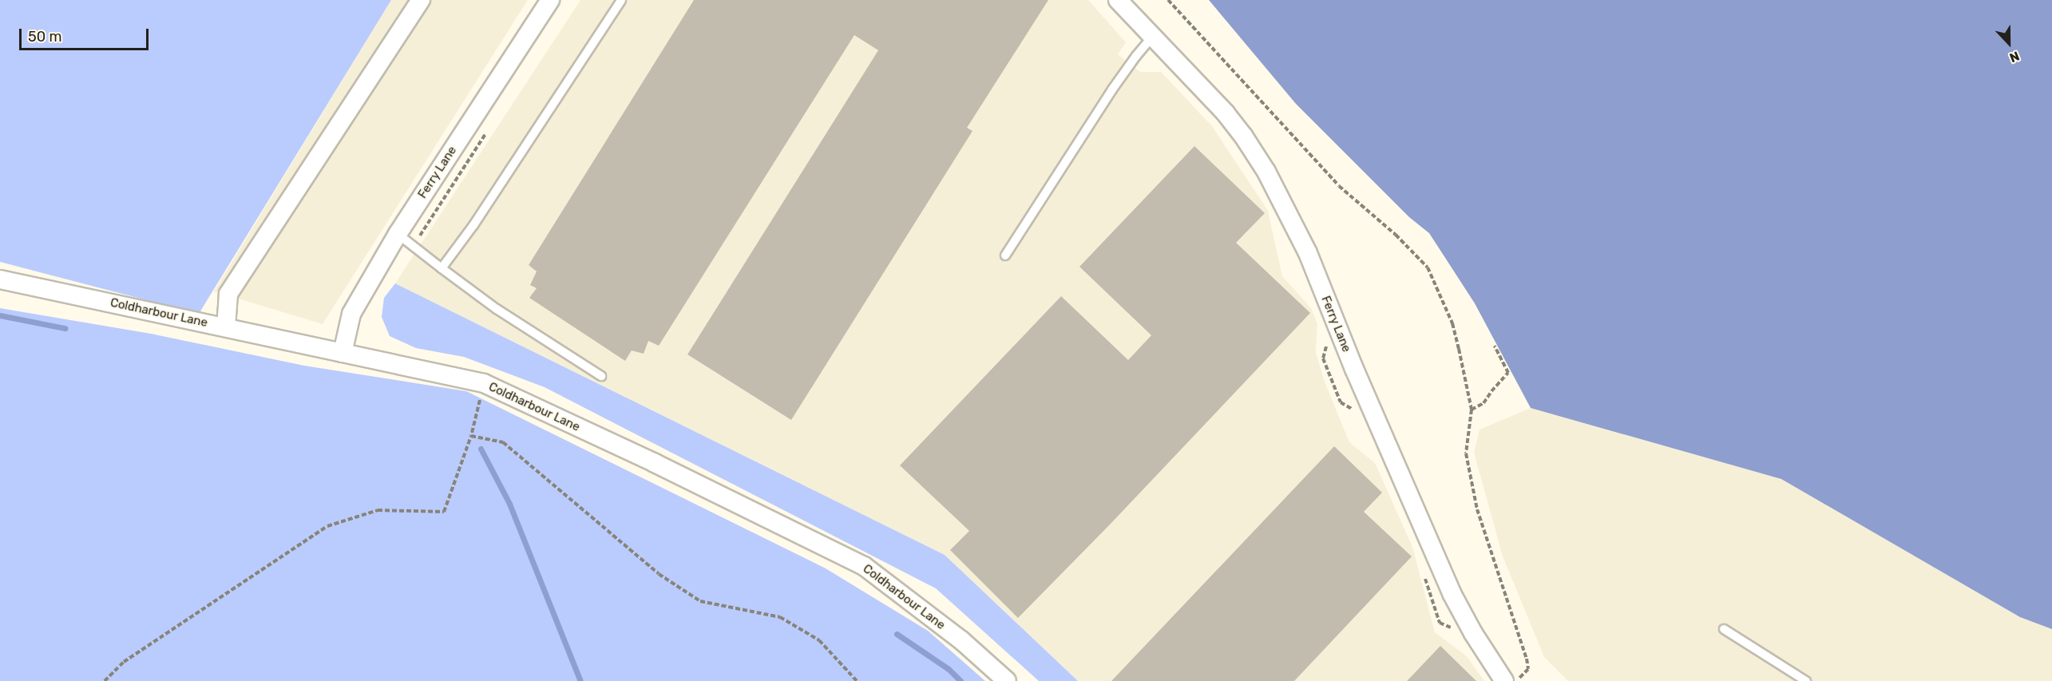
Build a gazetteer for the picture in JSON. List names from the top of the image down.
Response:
{
  "streets": {
    "street": ["Ferry Lane", "Coldharbour Lane"]
  },
  "crossings": [
    ["Ferry Lane", "Coldharbour Lane"]
  ],
  "scale_bar": "50 m",
  "north": "bottom"
}
